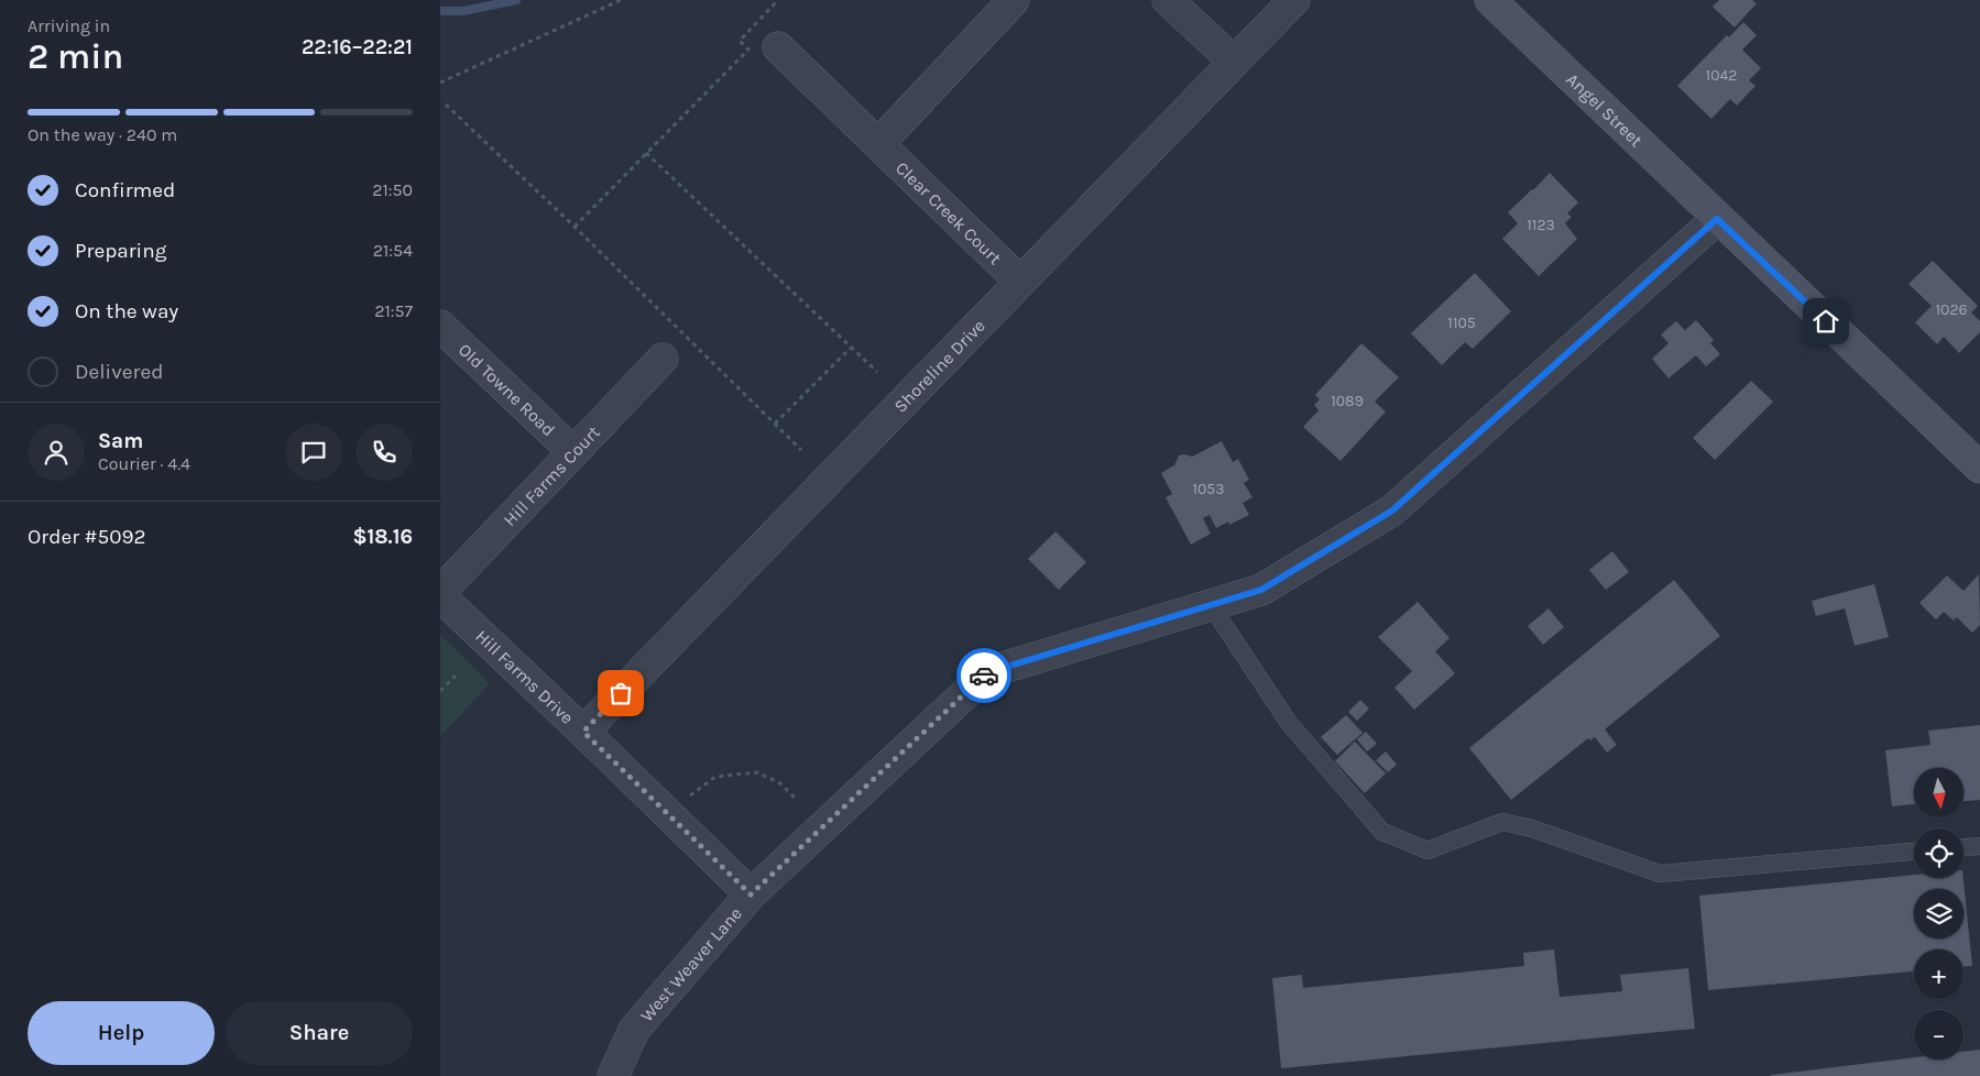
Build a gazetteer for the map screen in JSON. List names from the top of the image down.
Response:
{
  "streets": {
    "main road": ["Angel Street"],
    "street": [
      "Clear Creek Court",
      "Shoreline Drive",
      "Old Towne Road",
      "Hill Farms Court",
      "Hill Farms Drive",
      "West Weaver Lane"
    ]
  },
  "crossings": [
    ["Angel Street", "West Weaver Lane"],
    ["Clear Creek Court", "Shoreline Drive"],
    ["Shoreline Drive", "Hill Farms Drive"],
    ["Old Towne Road", "Hill Farms Court"],
    ["Hill Farms Drive", "West Weaver Lane"]
  ],
  "house_numbers": [
    "1042",
    "1123",
    "1026",
    "1105",
    "1089",
    "1053"
  ],
  "north": "bottom",
  "page": {
    "heading": ["2 min", "Arriving in", "22:16–22:21"],
    "panel": [
      "Sam",
      "Courier · 4.4",
      "Order #5092",
      "$18.16"
    ],
    "bar": "On the way · 240 m",
    "list": [
      ["Confirmed", "21:50"],
      ["Preparing", "21:54"],
      ["On the way", "21:57"],
      "Delivered"
    ],
    "map_buttons": ["+", "−"],
    "buttons": ["Help", "Share"]
  }
}
